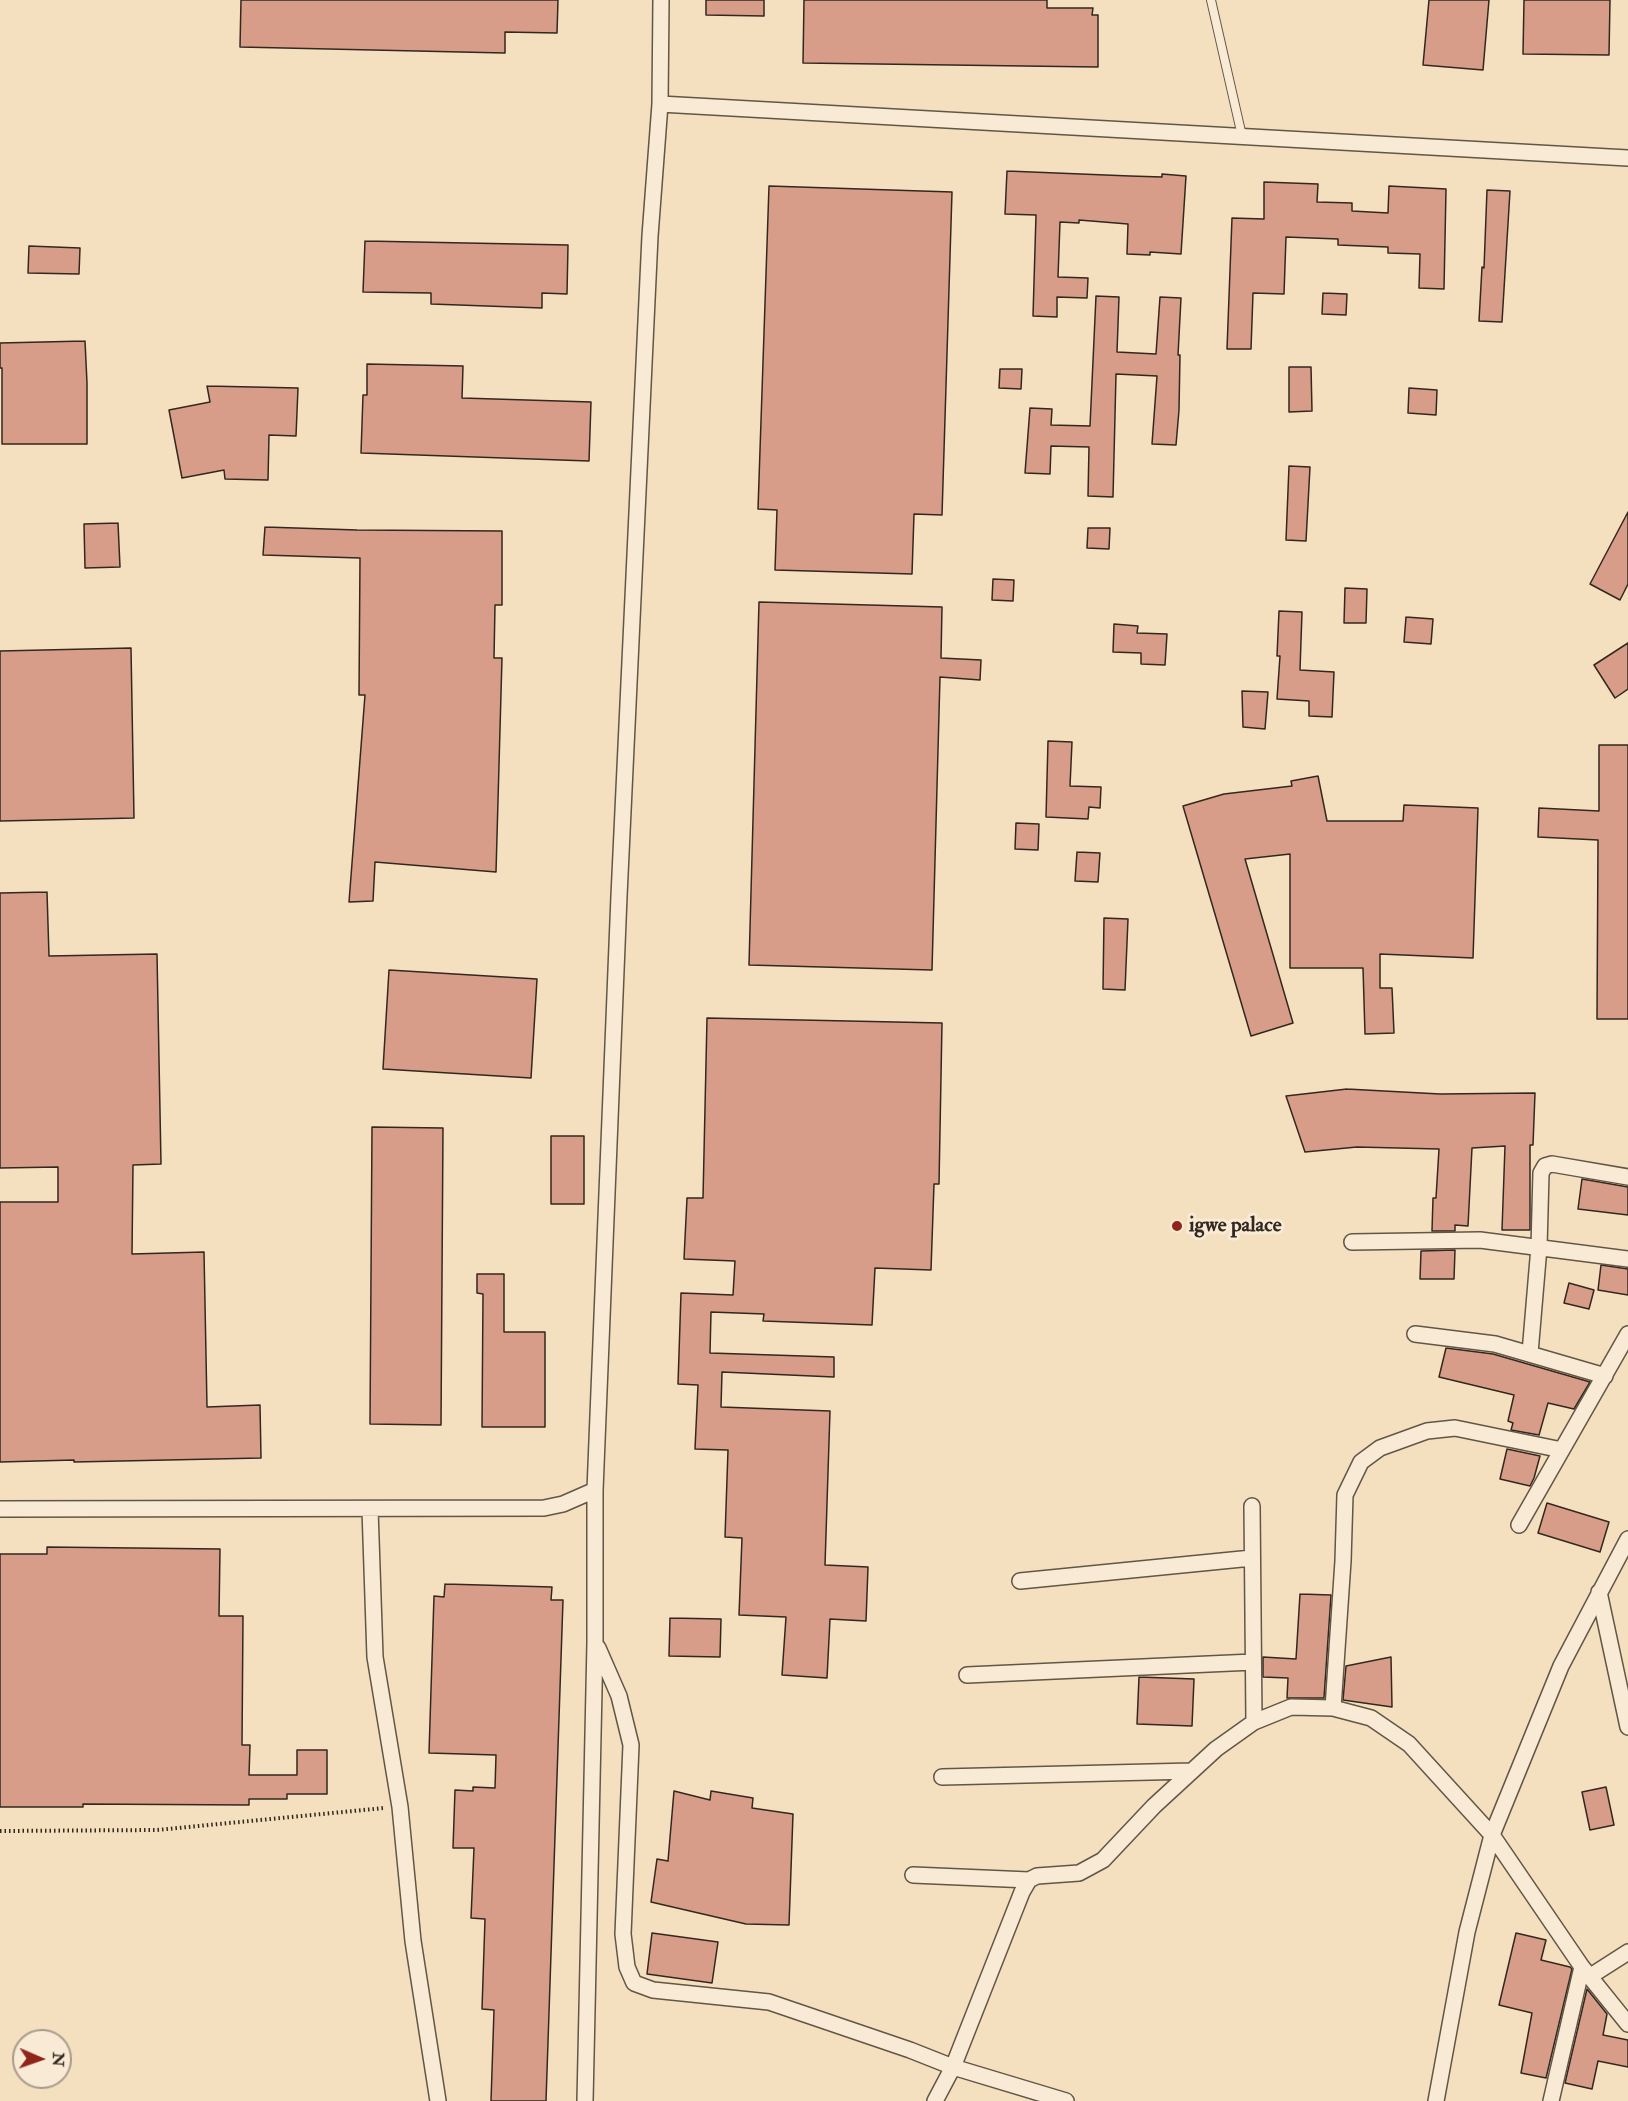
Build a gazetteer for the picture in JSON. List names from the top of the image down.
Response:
{
  "places": ["igwe palace"],
  "north": "right"
}
